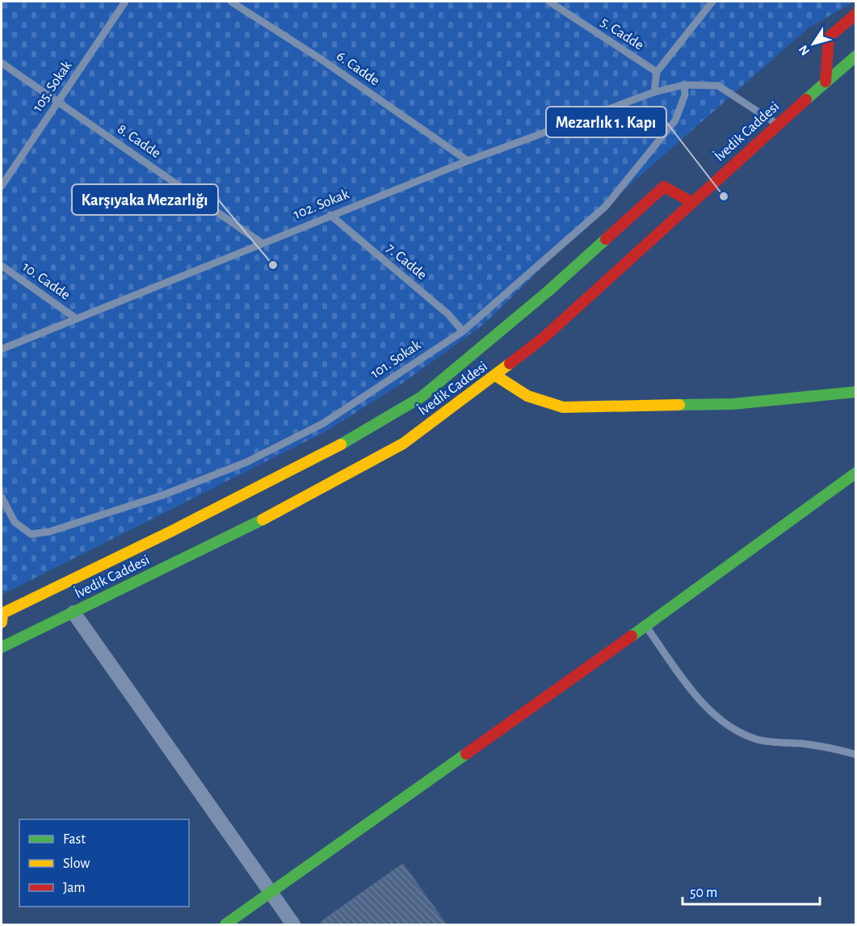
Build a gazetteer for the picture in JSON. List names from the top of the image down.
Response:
{
  "streets": {
    "street": ["İvedik Caddesi"],
    "lane": [
      "5. Cadde",
      "6. Cadde",
      "105. Sokak",
      "8. Cadde",
      "102. Sokak",
      "7. Cadde",
      "10. Cadde",
      "101. Sokak"
    ]
  },
  "crossings": [
    ["6. Cadde", "102. Sokak"],
    ["105. Sokak", "8. Cadde"],
    ["İvedik Caddesi", "102. Sokak"],
    ["8. Cadde", "102. Sokak"],
    ["102. Sokak", "7. Cadde"],
    ["102. Sokak", "10. Cadde"],
    ["102. Sokak", "101. Sokak"],
    ["7. Cadde", "101. Sokak"]
  ],
  "places": ["Mezarlık 1. Kapı", "Karşıyaka Mezarlığı"],
  "legend": ["Fast", "Slow", "Jam"],
  "scale_bar": "50 m",
  "north": "bottom left"
}
